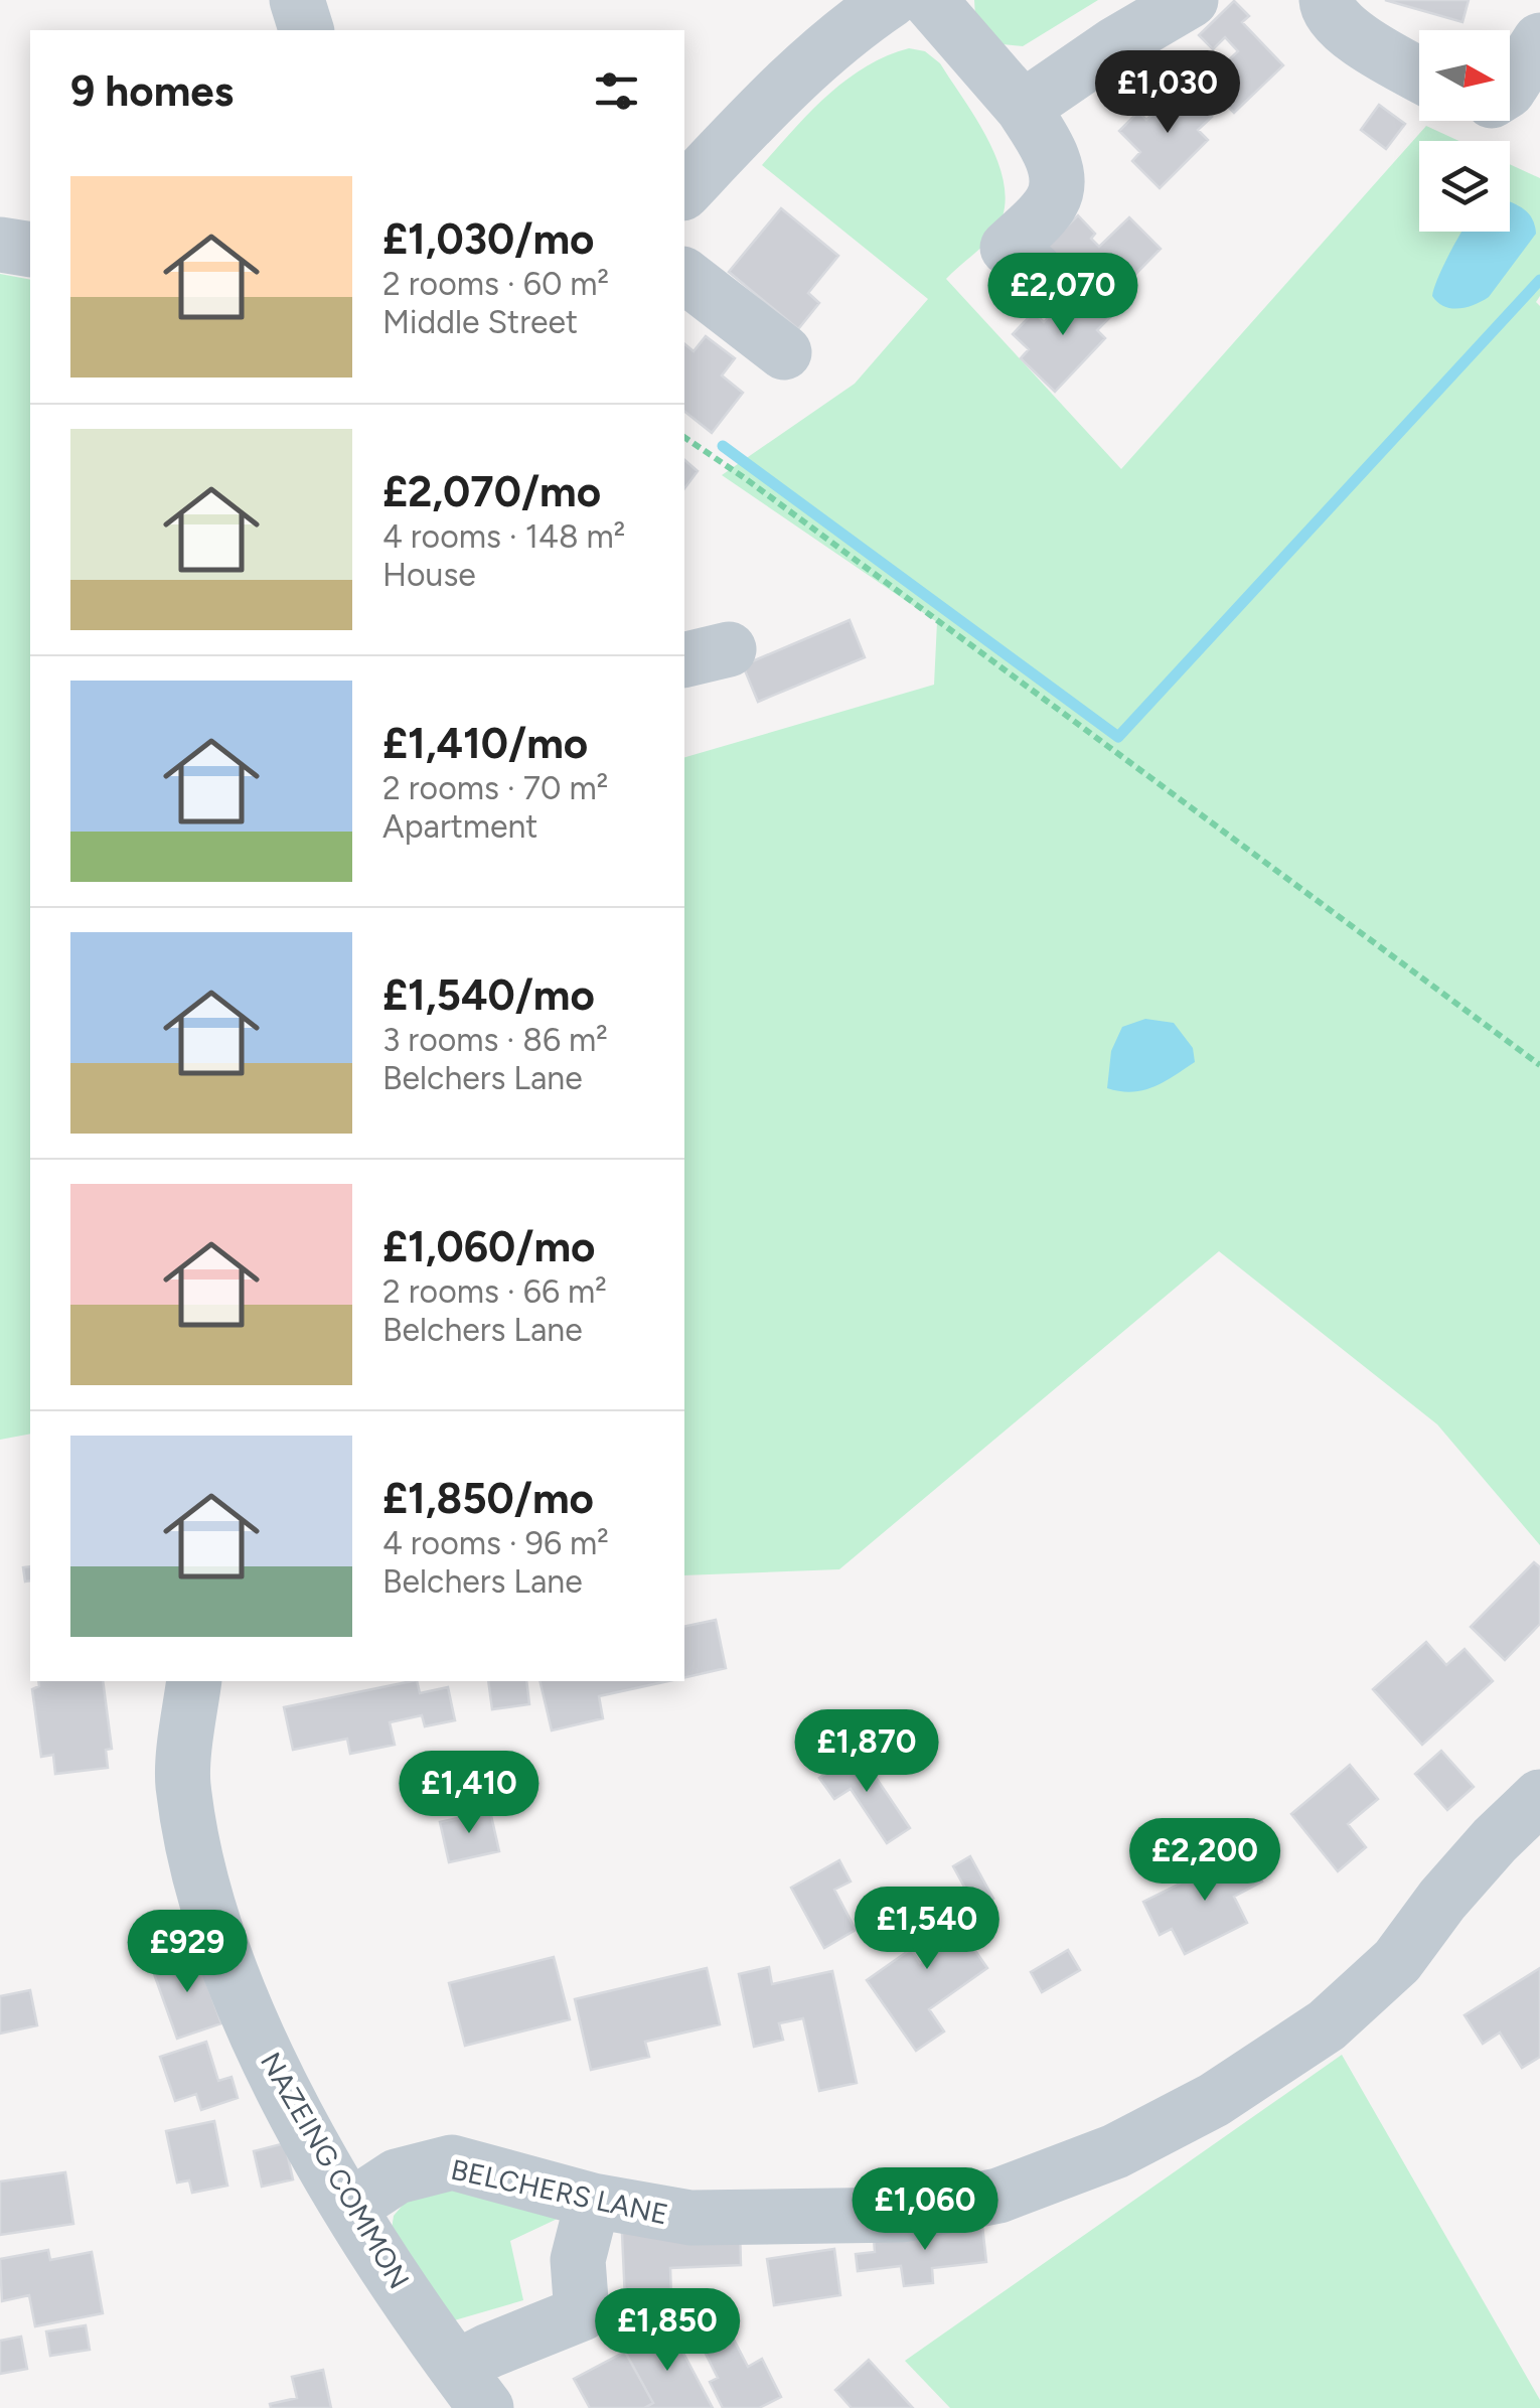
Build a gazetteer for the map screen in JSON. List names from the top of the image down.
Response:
{
  "streets": {
    "street": ["NAZEING COMMON", "BELCHERS LANE"]
  },
  "crossings": [
    ["NAZEING COMMON", "BELCHERS LANE"]
  ],
  "north": "right",
  "page": {
    "heading": "9 homes",
    "price": [
      "£1,030",
      "£2,070",
      "£1,870",
      "£1,410",
      "£2,200",
      "£1,540",
      "£929",
      "£1,060",
      "£1,850"
    ],
    "list": [
      {
        "name": "£1,030/mo",
        "note": "2 rooms · 60 m² · Middle Street"
      },
      {
        "name": "£2,070/mo",
        "note": "4 rooms · 148 m² · House"
      },
      {
        "name": "£1,410/mo",
        "note": "2 rooms · 70 m² · Apartment"
      },
      {
        "name": "£1,540/mo",
        "note": "3 rooms · 86 m² · Belchers Lane"
      },
      {
        "name": "£1,060/mo",
        "note": "2 rooms · 66 m² · Belchers Lane"
      },
      {
        "name": "£1,850/mo",
        "note": "4 rooms · 96 m² · Belchers Lane"
      }
    ]
  }
}
